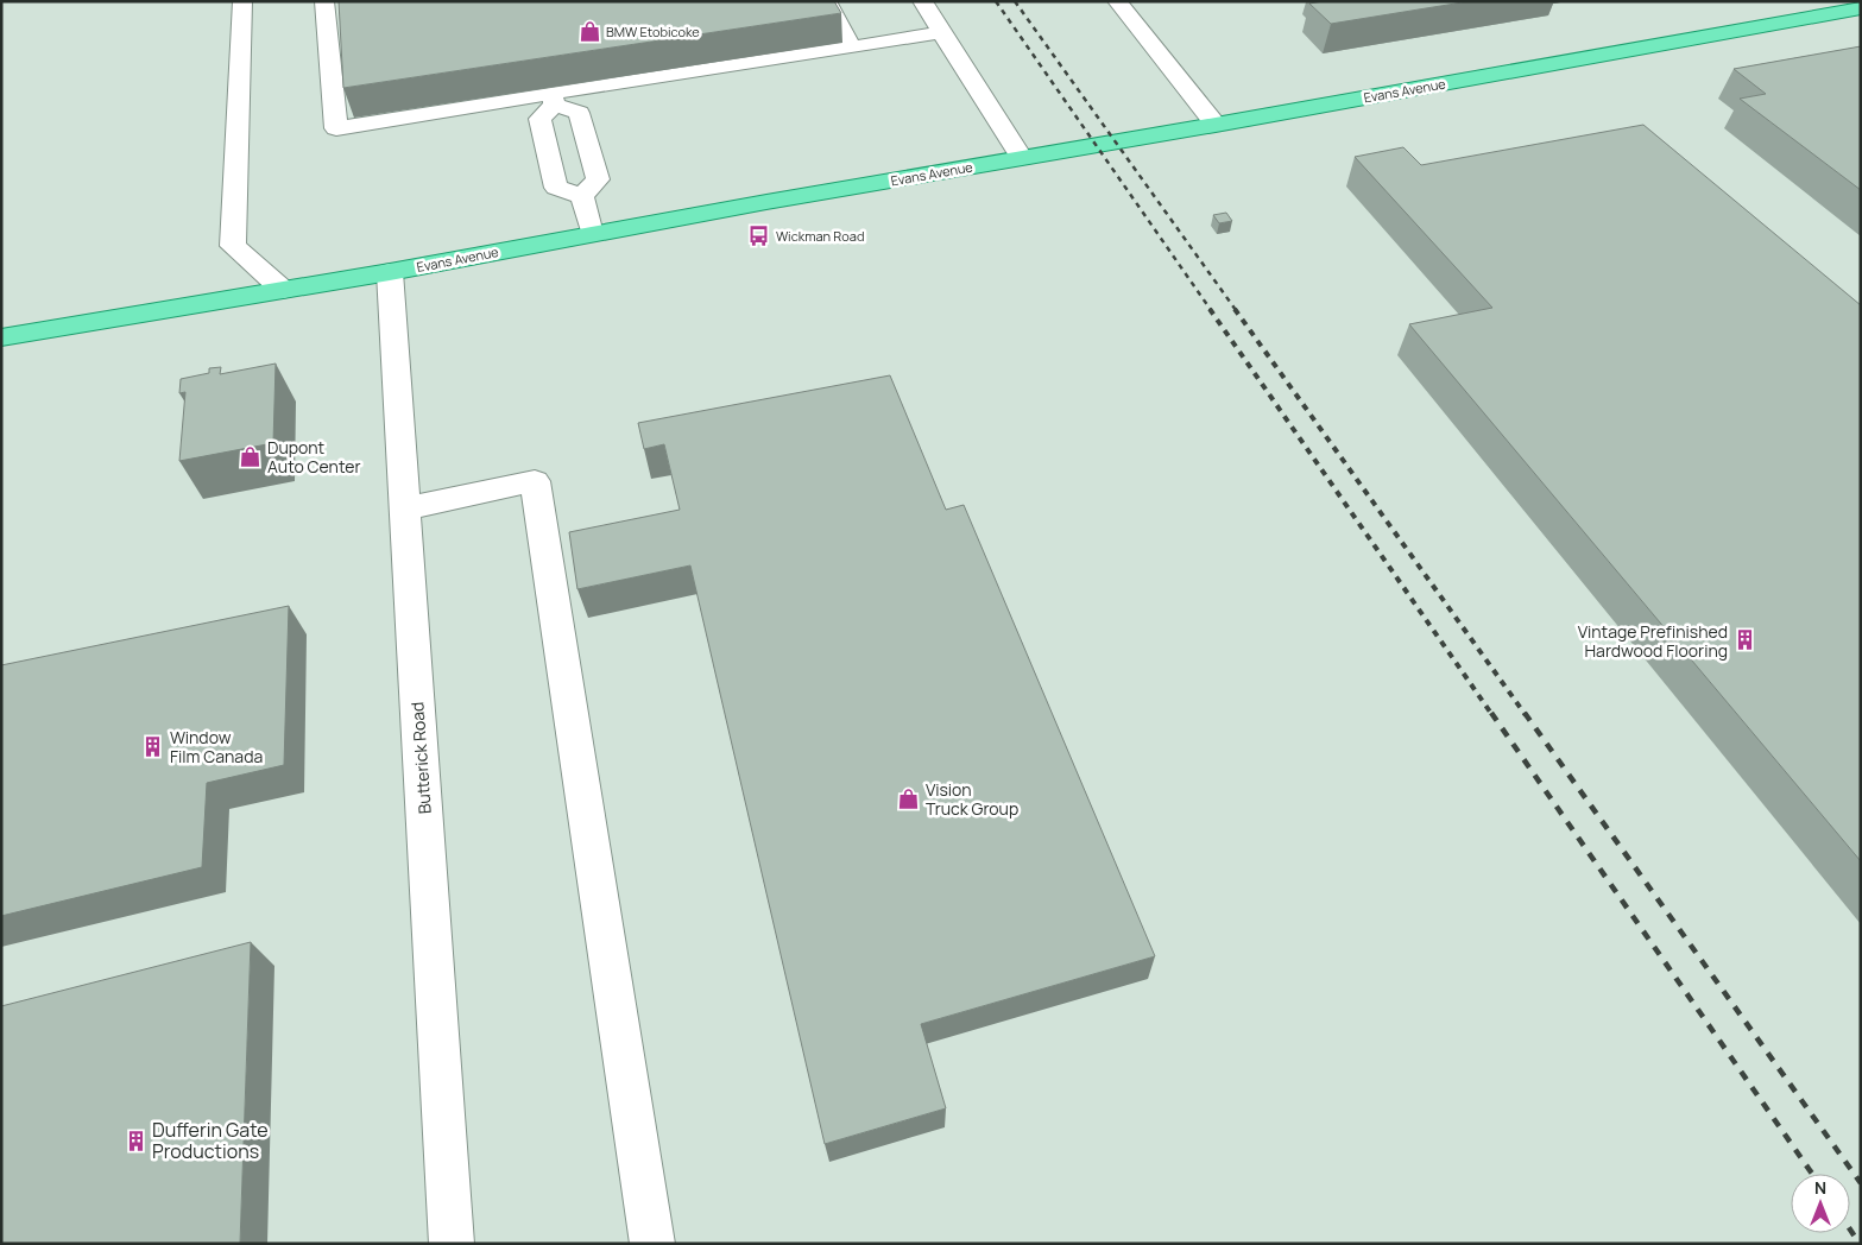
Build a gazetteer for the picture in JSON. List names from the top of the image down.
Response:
{
  "streets": {
    "main road": ["Evans Avenue"],
    "street": ["Butterick Road"]
  },
  "crossings": [
    ["Evans Avenue", "Butterick Road"]
  ],
  "places": {
    "shop": ["BMW Etobicoke", "Dupont Auto Center", "Vision Truck Group"],
    "bus stop": ["Wickman Road"],
    "building": ["Vintage Prefinished Hardwood Flooring", "Window Film Canada", "Dufferin Gate Productions"]
  },
  "north": "top"
}
